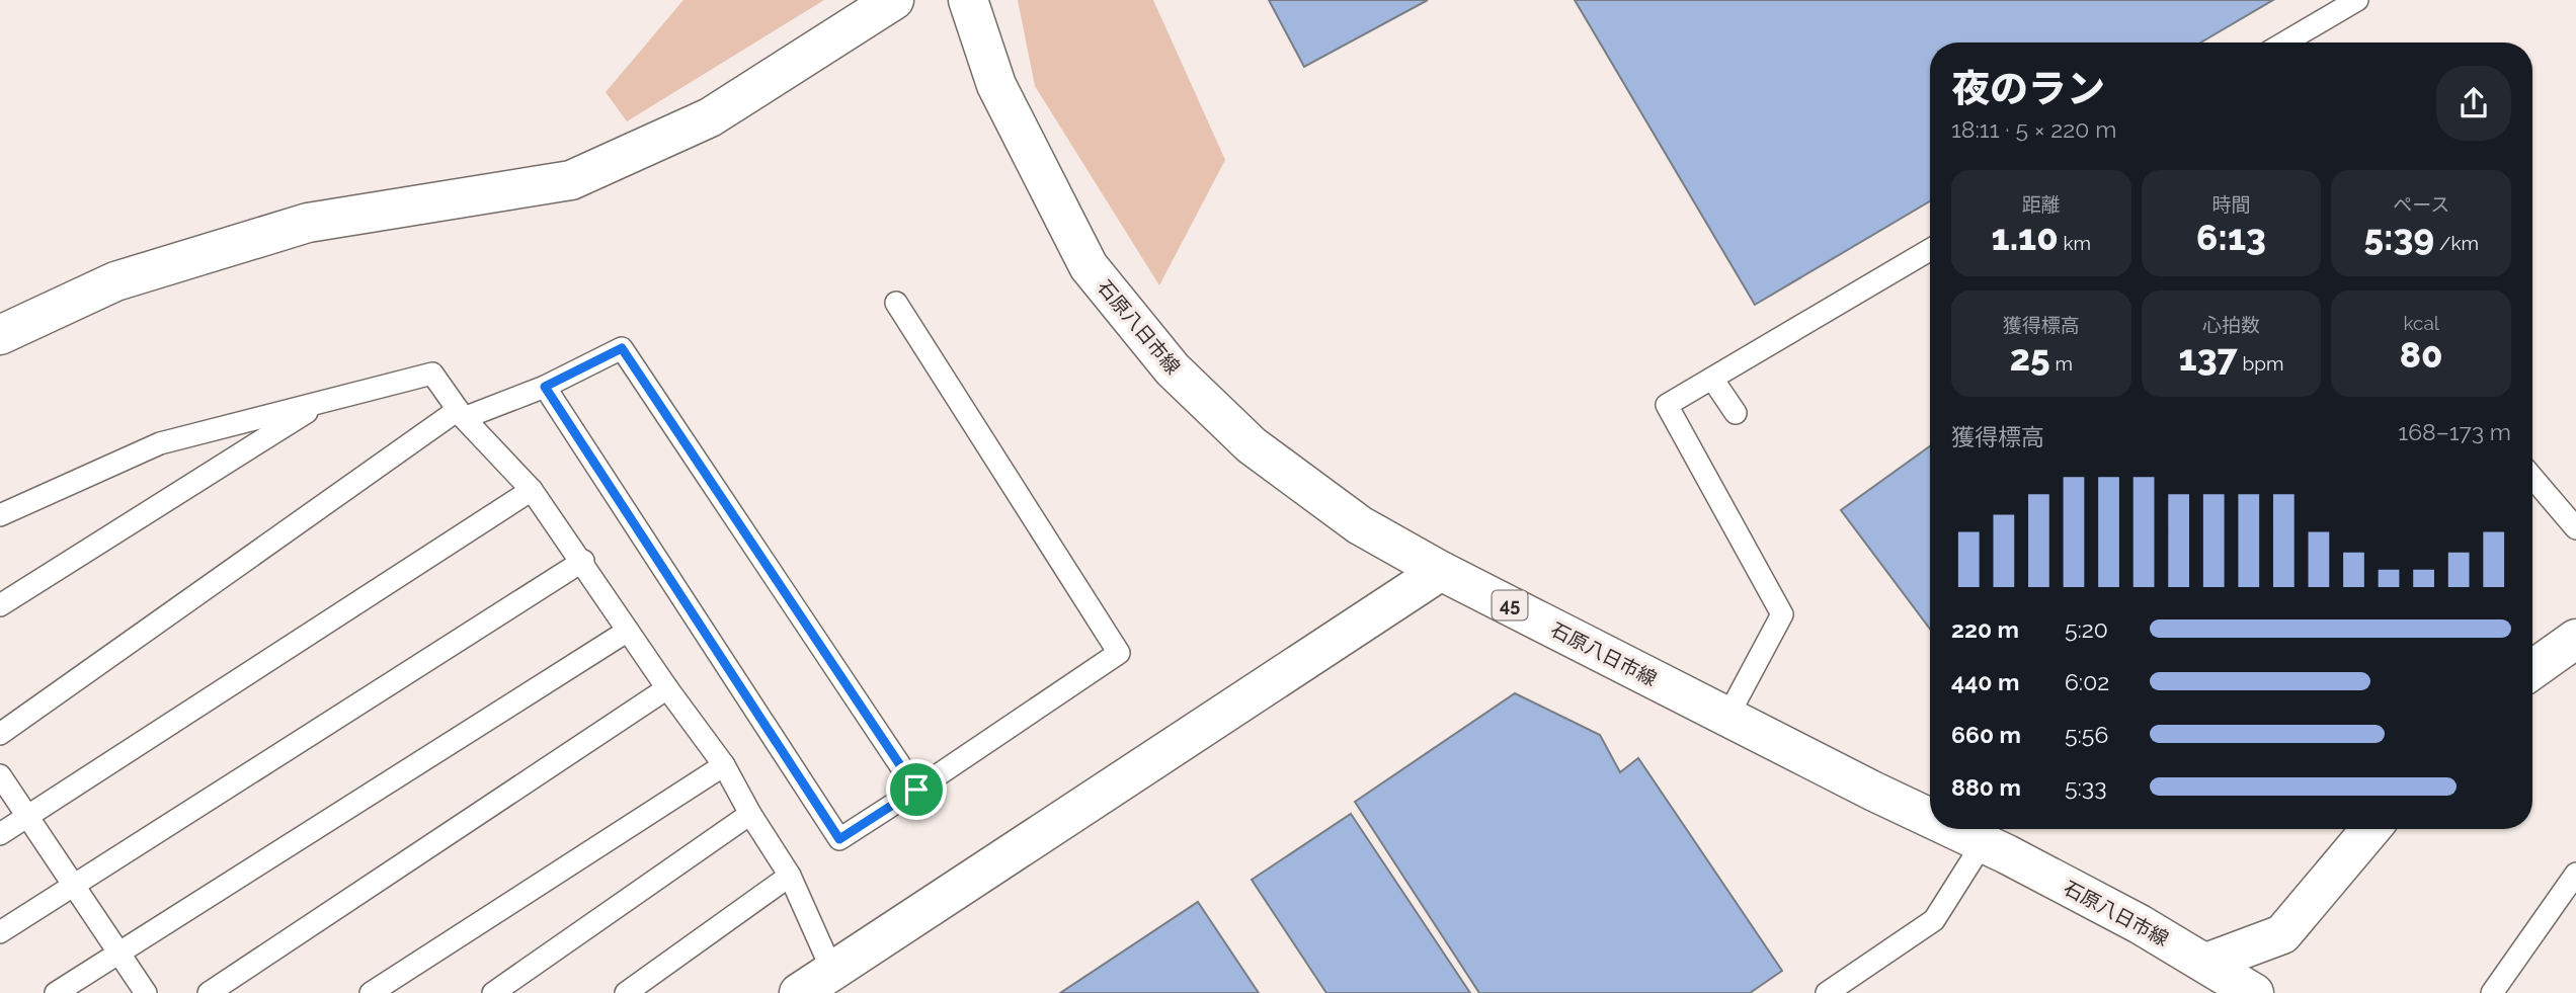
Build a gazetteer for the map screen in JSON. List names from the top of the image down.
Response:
{
  "streets": {
    "street": ["石原八日市線", "45"]
  },
  "page": {
    "heading": ["夜のラン", "18:11 · 5 × 220 m"],
    "stats": [
      ["距離", "1.10 km"],
      ["時間", "6:13"],
      ["ペース", "5:39 /km"],
      ["獲得標高", "25 m"],
      ["心拍数", "137 bpm"],
      ["kcal", "80"]
    ],
    "chart": ["獲得標高", "168–173 m"],
    "list": [
      {
        "name": "220 m",
        "note": "5:20"
      },
      {
        "name": "440 m",
        "note": "6:02"
      },
      {
        "name": "660 m",
        "note": "5:56"
      },
      {
        "name": "880 m",
        "note": "5:33"
      }
    ]
  }
}
